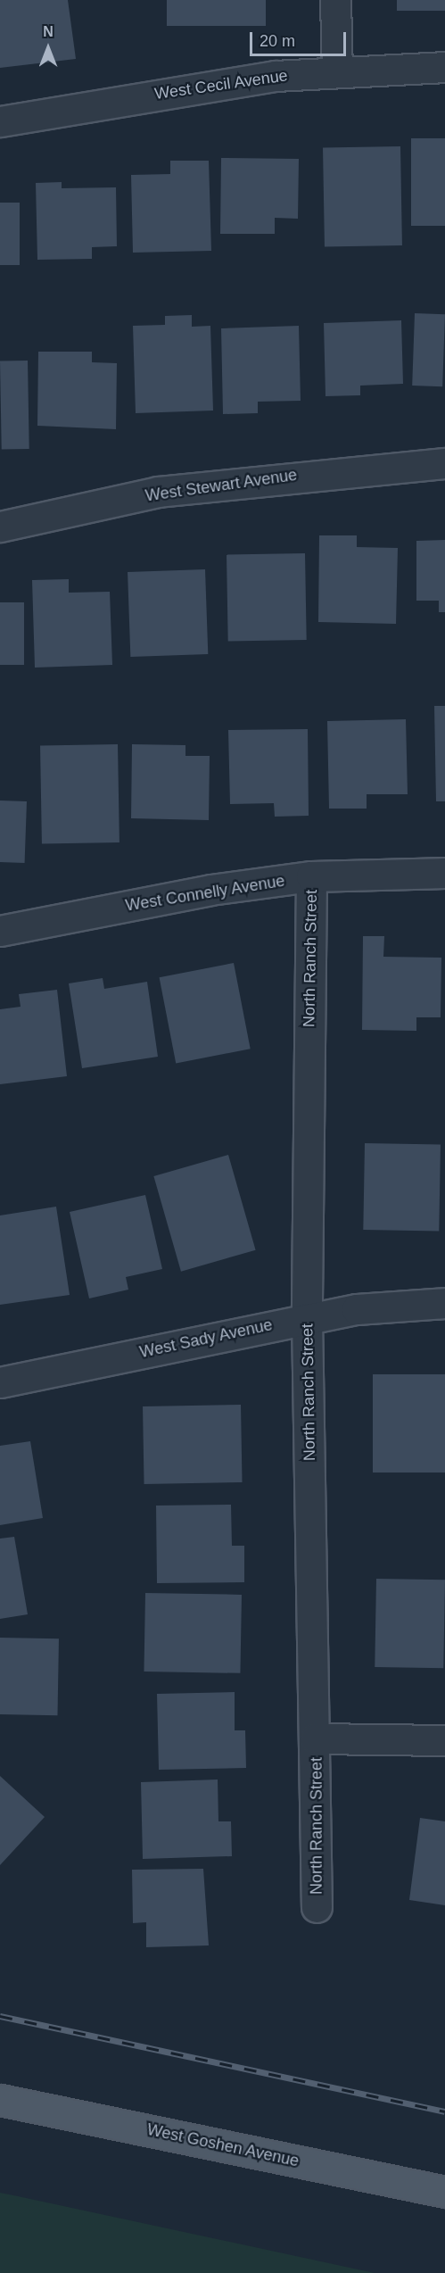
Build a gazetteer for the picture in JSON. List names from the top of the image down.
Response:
{
  "streets": {
    "main road": ["West Goshen Avenue"],
    "street": [
      "West Cecil Avenue",
      "West Stewart Avenue",
      "West Connelly Avenue",
      "North Ranch Street",
      "West Sady Avenue"
    ]
  },
  "crossings": [
    ["West Connelly Avenue", "North Ranch Street"],
    ["North Ranch Street", "West Sady Avenue"]
  ],
  "scale_bar": "20 m",
  "north": "top"
}
